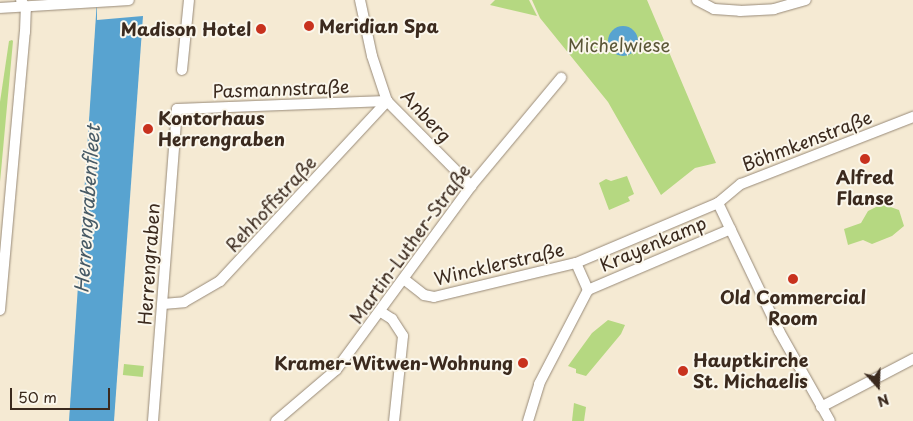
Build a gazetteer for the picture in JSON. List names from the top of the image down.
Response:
{
  "streets": {
    "street": [
      "Pasmannstraße",
      "Anberg",
      "Böhmkenstraße",
      "Rehhoffstraße",
      "Martin-Luther-Straße",
      "Krayenkamp",
      "Herrengraben",
      "Wincklerstraße"
    ]
  },
  "crossings": [
    ["Pasmannstraße", "Anberg"],
    ["Pasmannstraße", "Rehhoffstraße"],
    ["Pasmannstraße", "Herrengraben"],
    ["Anberg", "Rehhoffstraße"],
    ["Anberg", "Martin-Luther-Straße"],
    ["Böhmkenstraße", "Krayenkamp"],
    ["Rehhoffstraße", "Herrengraben"],
    ["Martin-Luther-Straße", "Wincklerstraße"],
    ["Krayenkamp", "Wincklerstraße"]
  ],
  "water": ["Herrengrabenfleet"],
  "parks": ["Michelwiese"],
  "places": [
    "Meridian Spa",
    "Madison Hotel",
    "Kontorhaus Herrengraben",
    "Alfred Flanse",
    "Old Commercial Room",
    "Kramer-Witwen-Wohnung",
    "Hauptkirche St. Michaelis"
  ],
  "scale_bar": "50 m",
  "north": "bottom"
}
